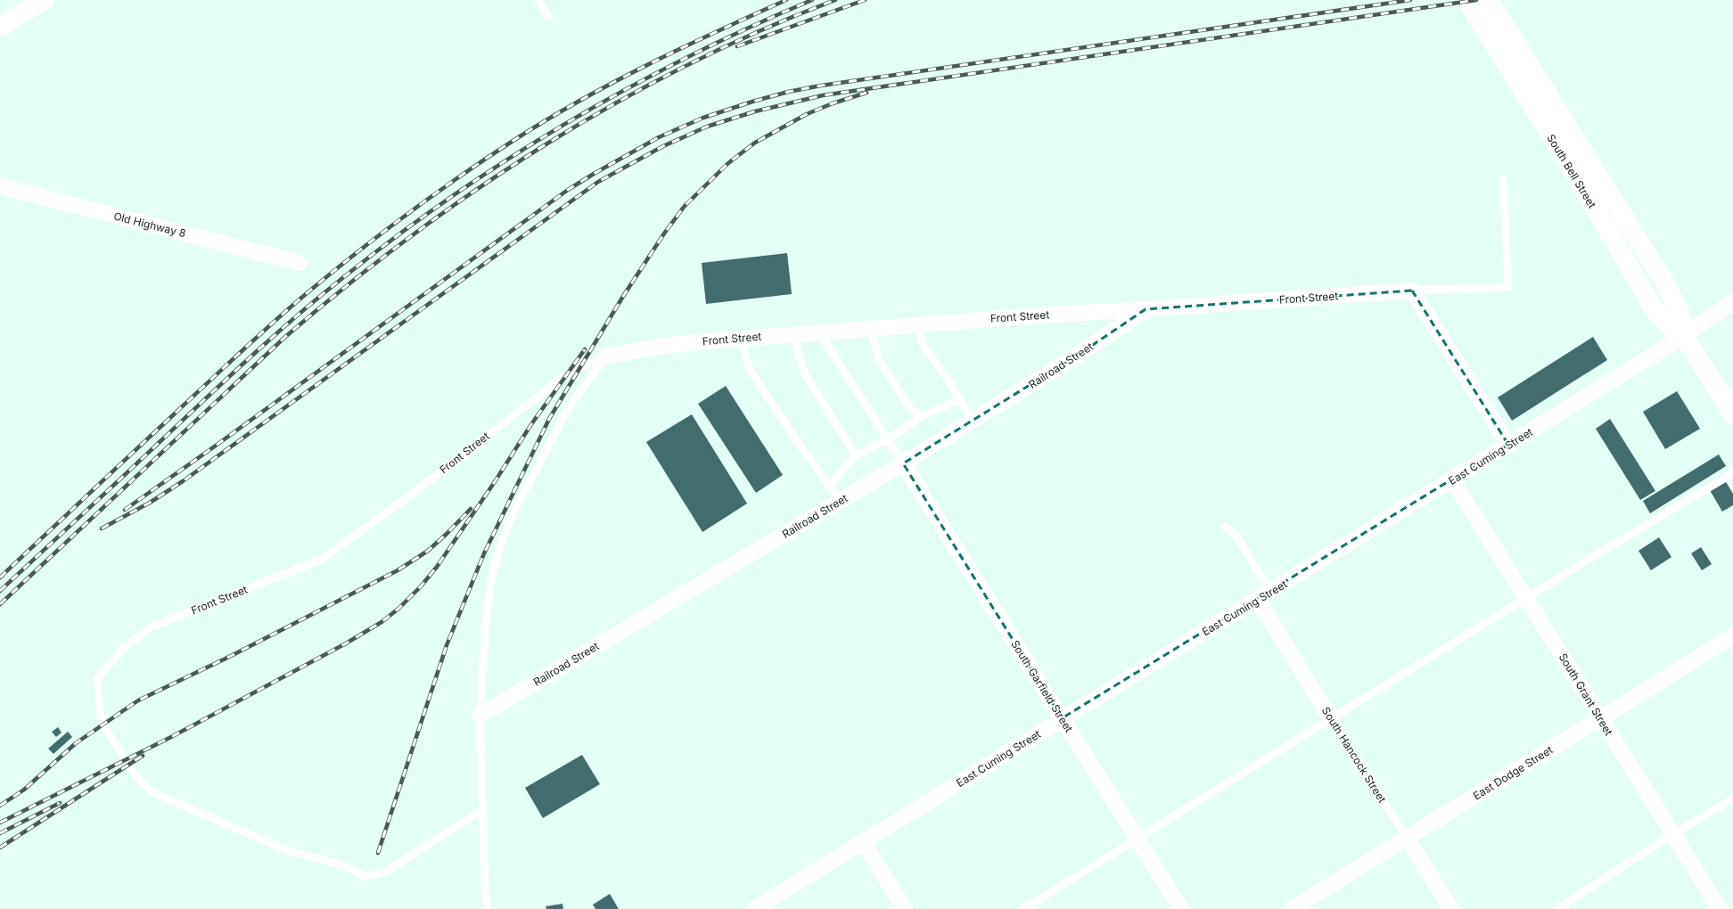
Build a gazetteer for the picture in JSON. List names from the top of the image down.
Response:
{
  "streets": {
    "main road": ["South Bell Street"],
    "street": [
      "Old Highway 8",
      "Front Street",
      "Railroad Street",
      "East Cuming Street",
      "South Garfield Street",
      "South Grant Street",
      "South Hancock Street",
      "East Dodge Street"
    ]
  },
  "crossings": [
    ["South Bell Street", "East Cuming Street"],
    ["Front Street", "Railroad Street"],
    ["Railroad Street", "South Garfield Street"],
    ["East Cuming Street", "South Garfield Street"],
    ["East Cuming Street", "South Grant Street"],
    ["East Cuming Street", "South Hancock Street"],
    ["South Grant Street", "East Dodge Street"],
    ["South Hancock Street", "East Dodge Street"]
  ]
}
